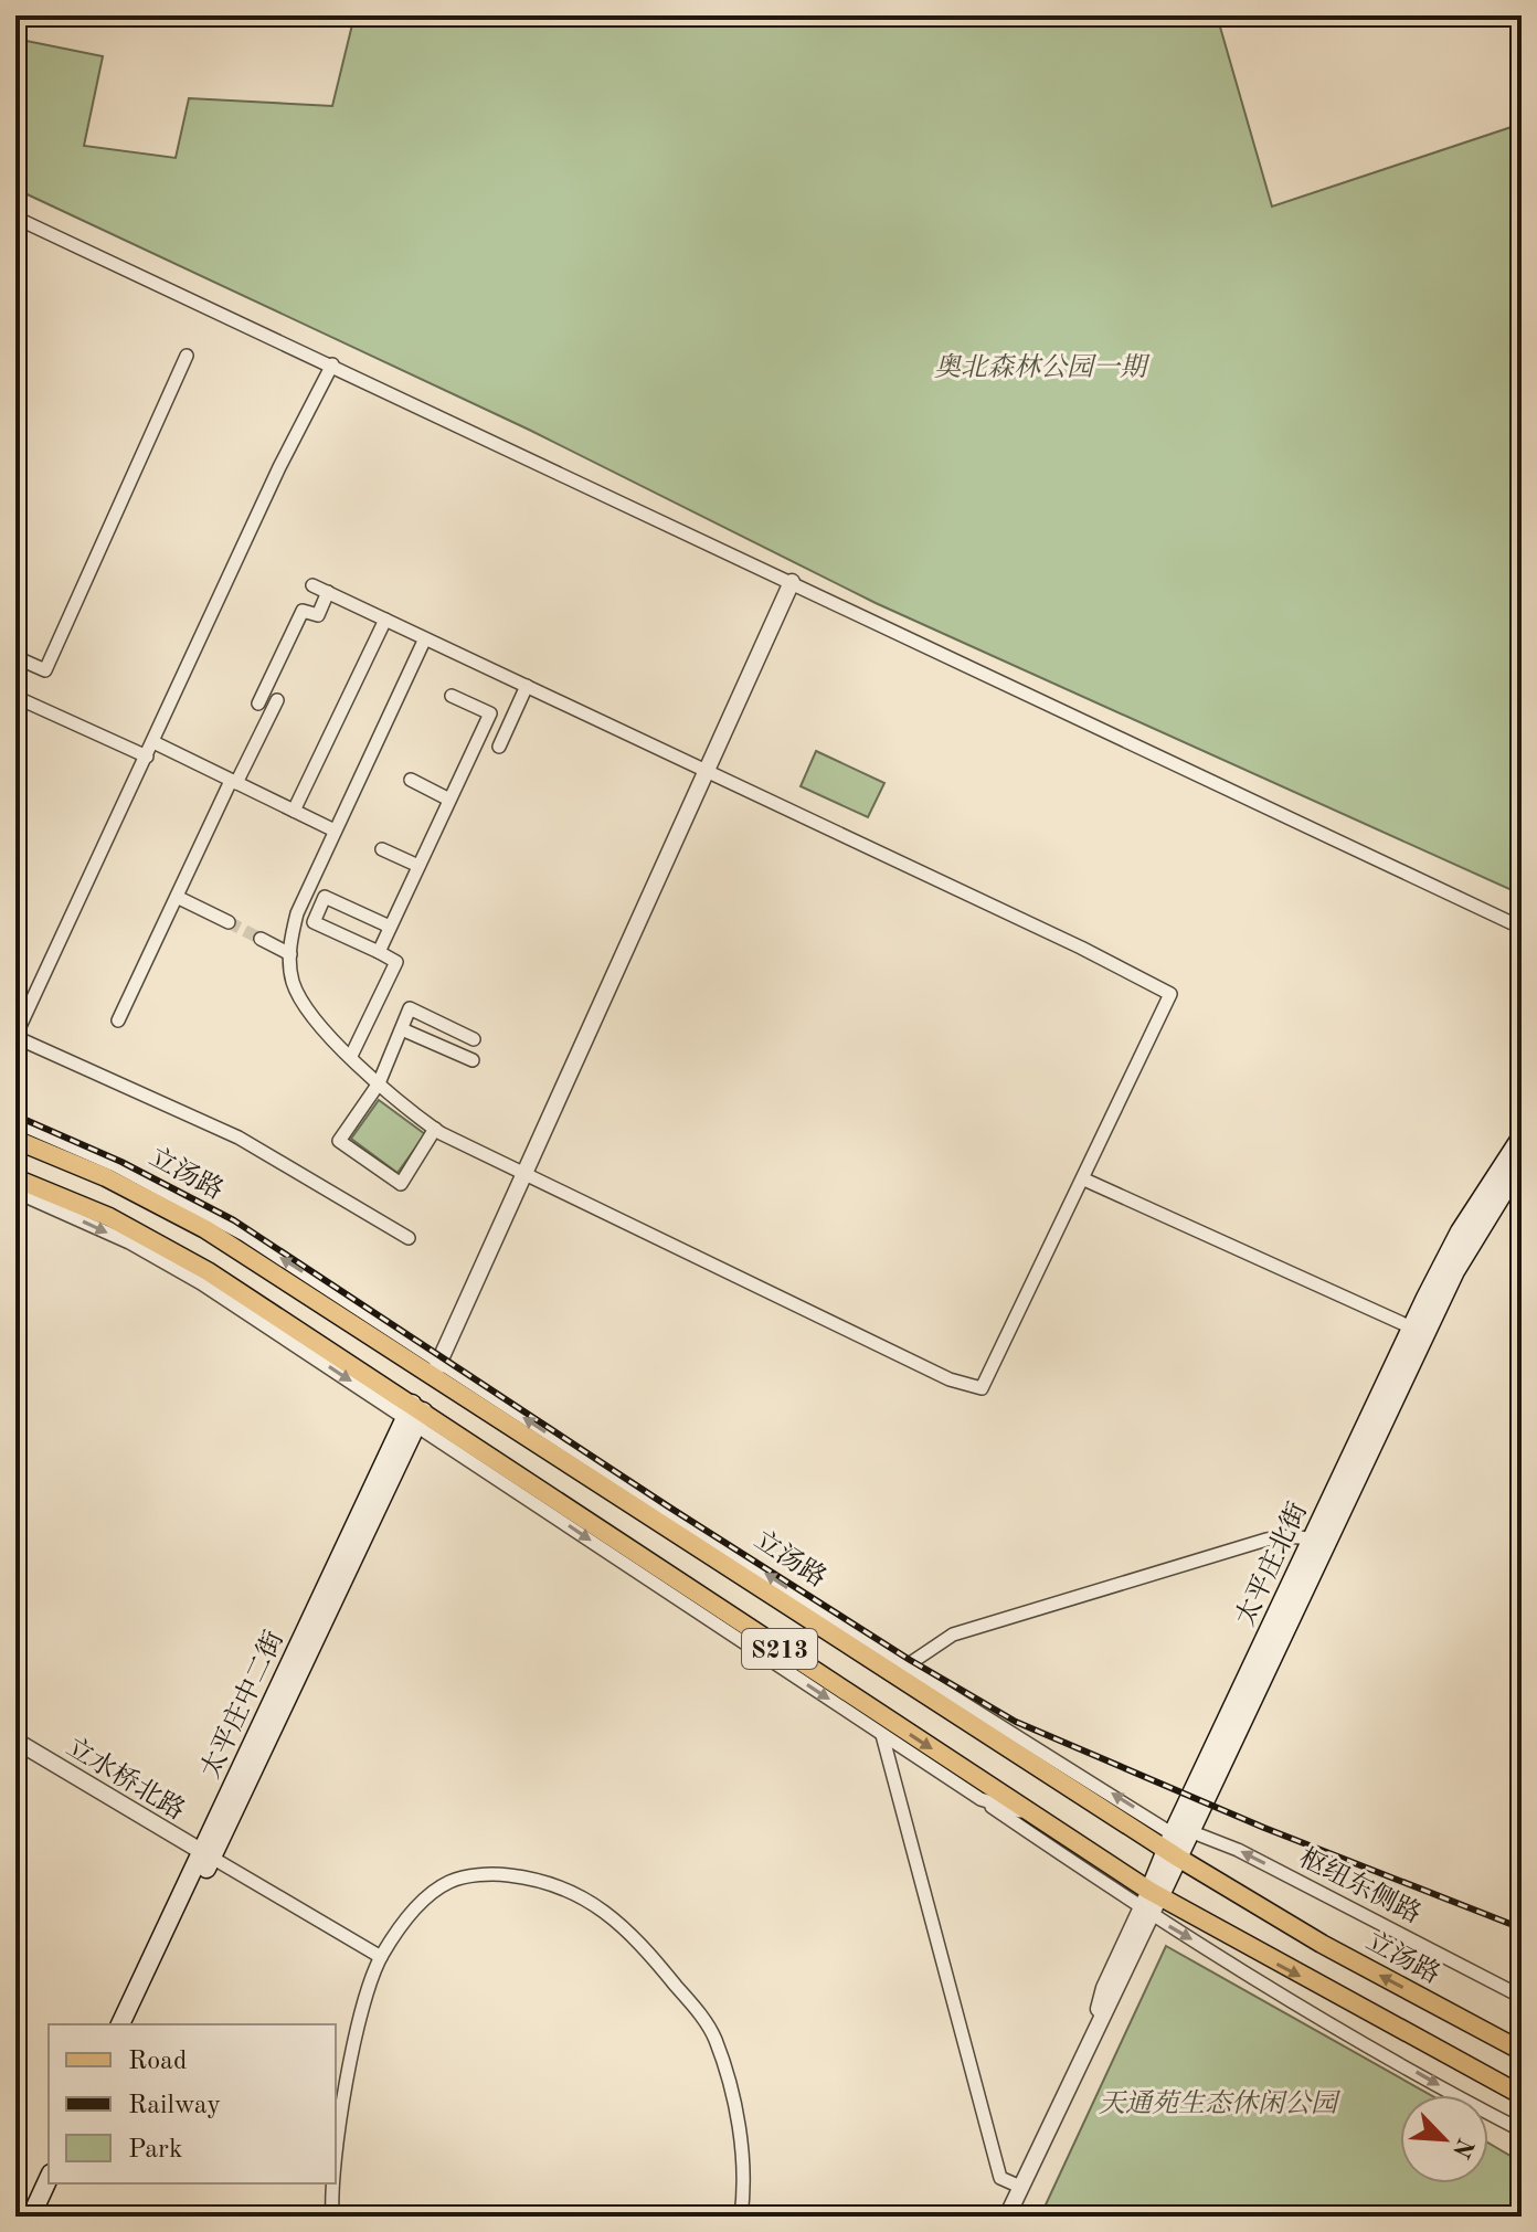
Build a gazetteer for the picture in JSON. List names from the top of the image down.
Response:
{
  "streets": {
    "main road": [
      "立汤路",
      "太平庄北街",
      "S213",
      "太平庄中二街"
    ],
    "street": ["立水桥北路", "枢纽东侧路"]
  },
  "crossings": [
    ["立汤路", "太平庄北街"],
    ["立汤路", "枢纽东侧路"],
    ["太平庄北街", "S213"],
    ["太平庄北街", "枢纽东侧路"],
    ["S213", "太平庄中二街"],
    ["太平庄中二街", "立水桥北路"]
  ],
  "parks": ["奥北森林公园一期", "天通苑生态休闲公园"],
  "legend": ["Road", "Railway", "Park"],
  "north": "bottom right"
}
